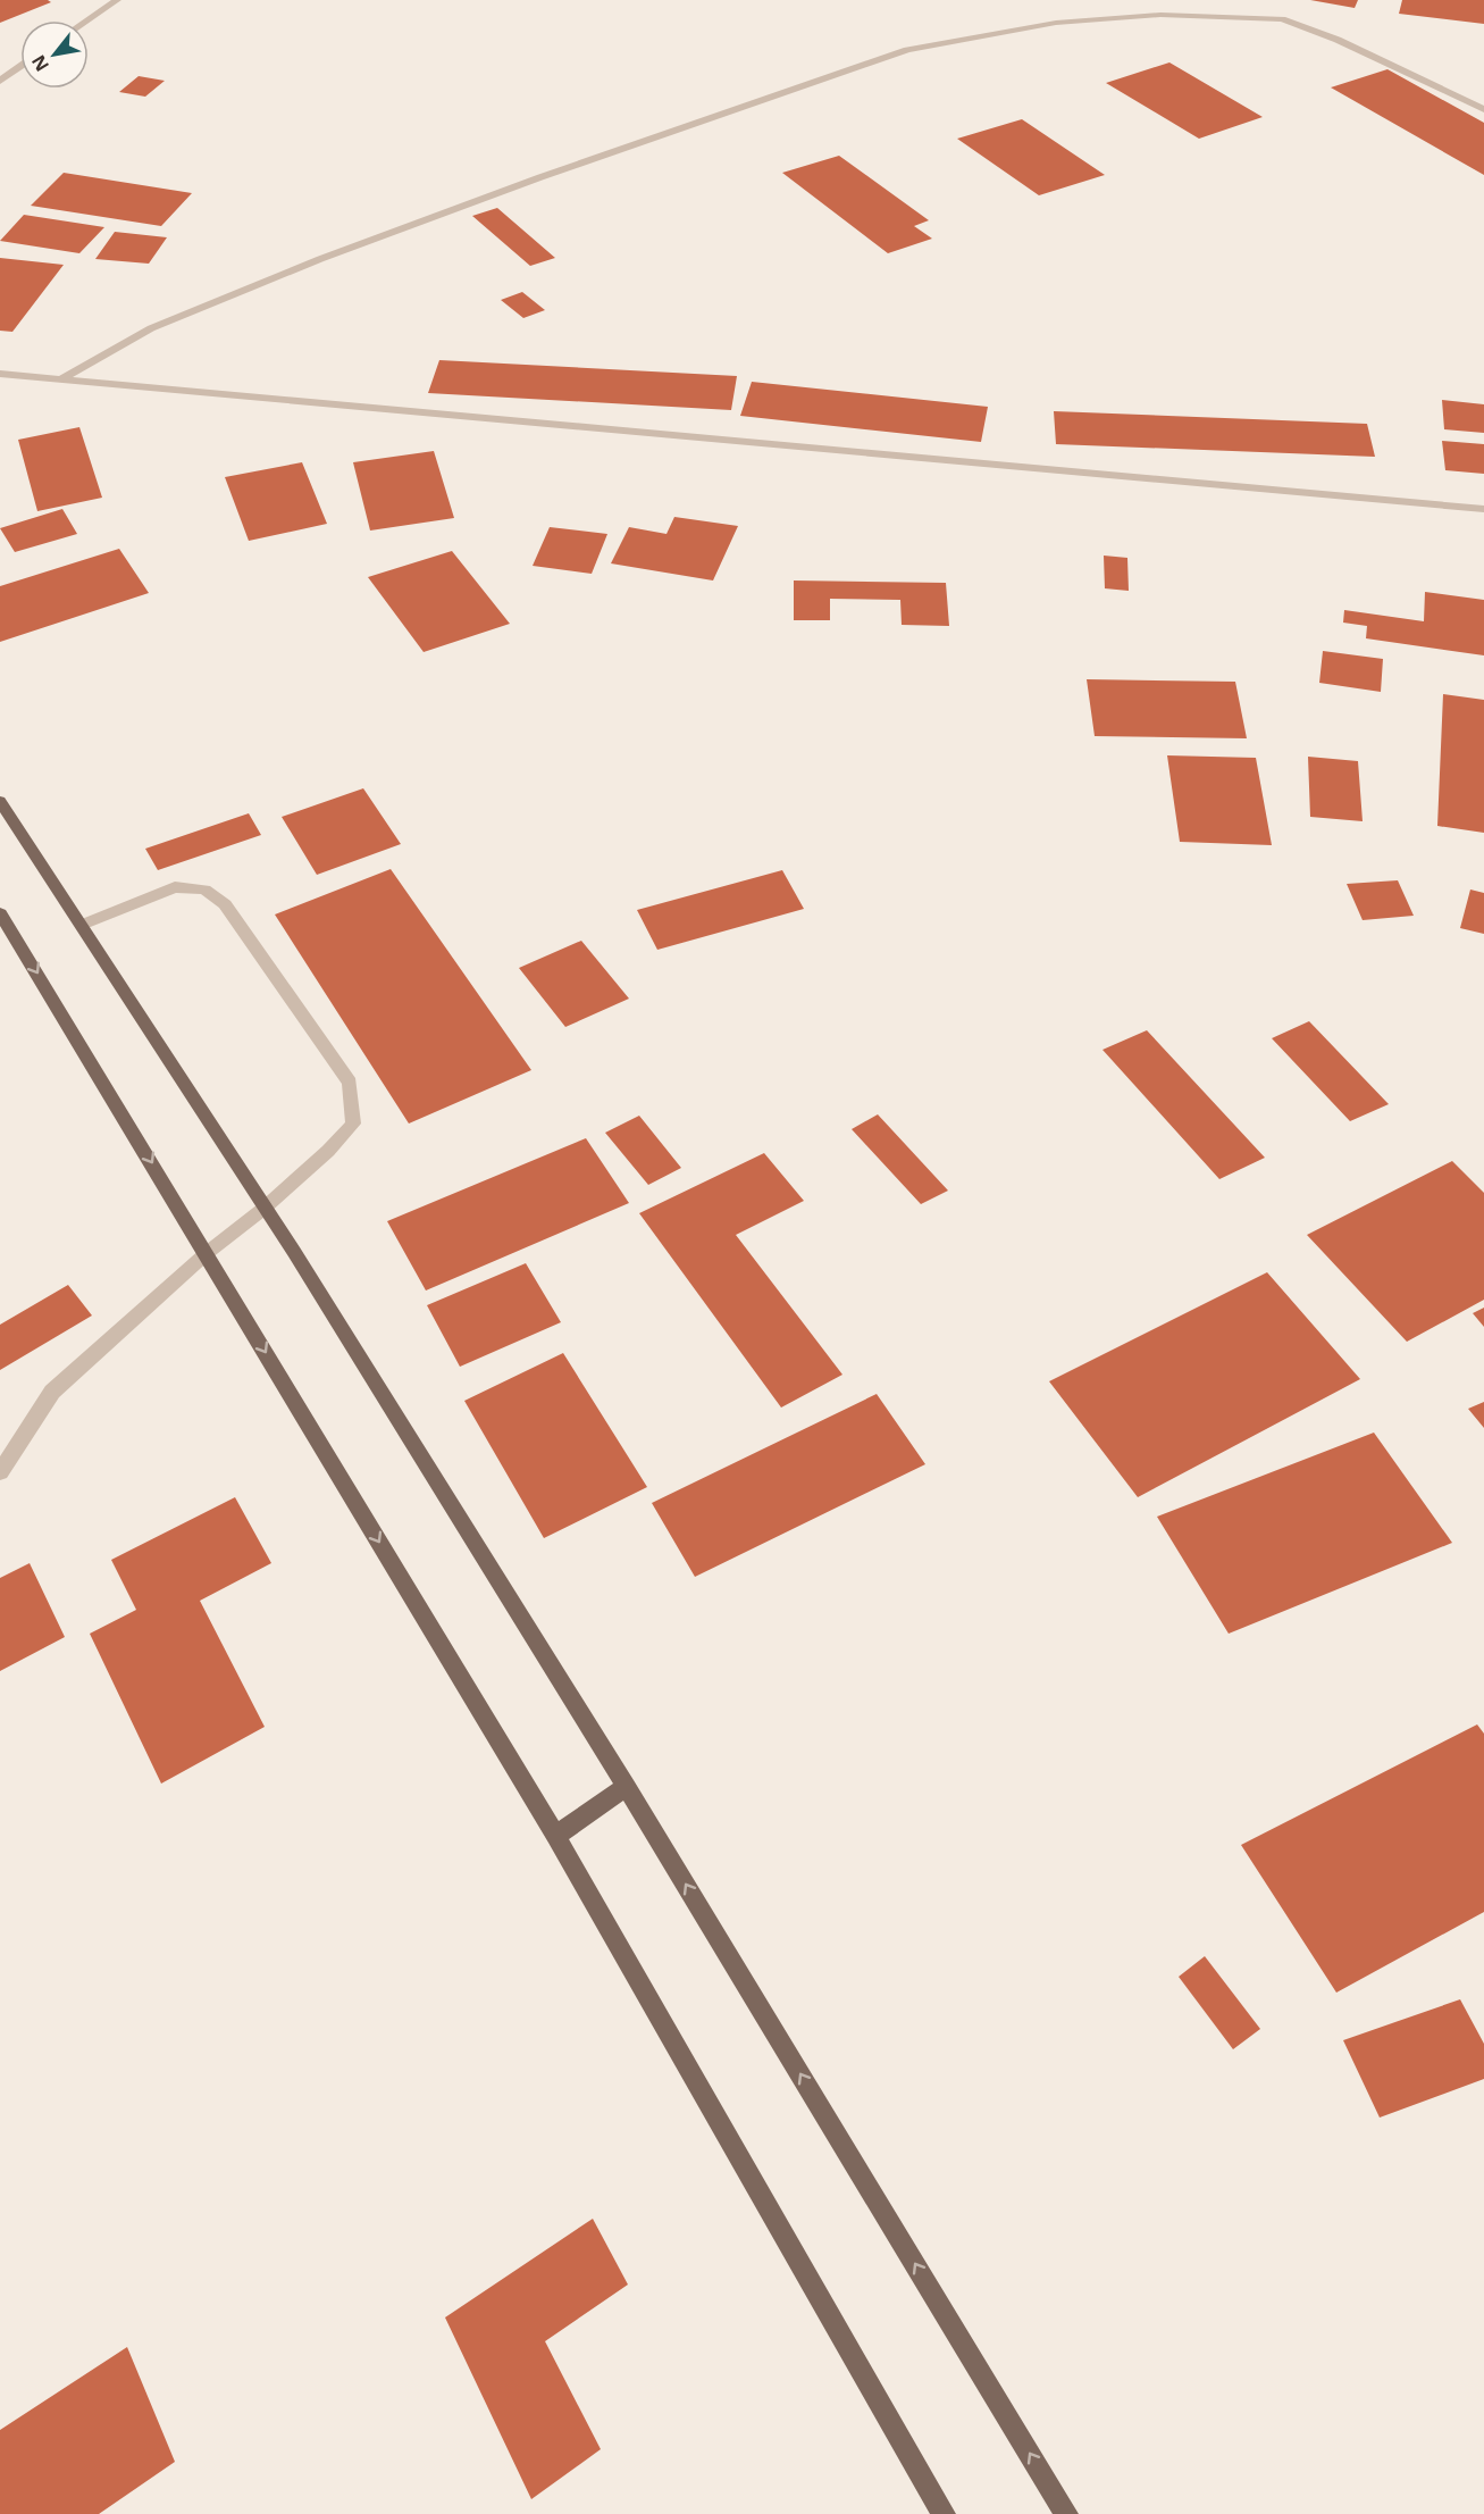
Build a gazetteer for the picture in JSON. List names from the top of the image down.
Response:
{
  "north": "bottom left"
}
